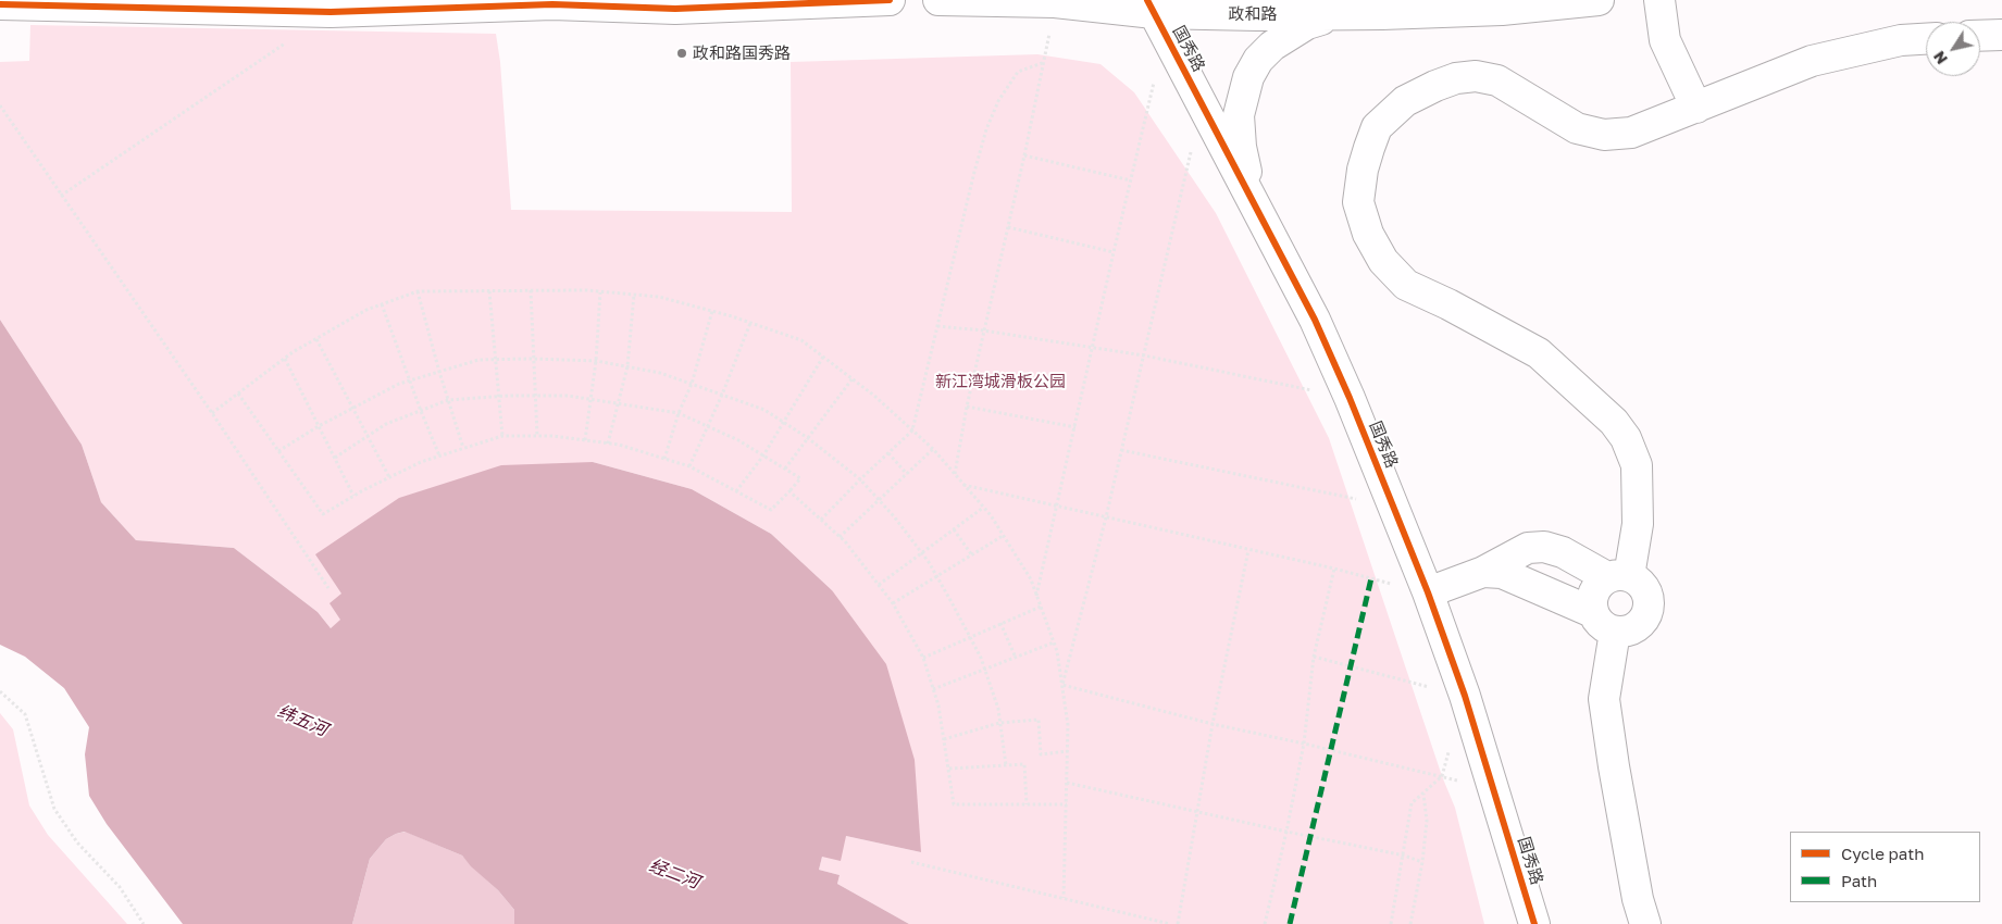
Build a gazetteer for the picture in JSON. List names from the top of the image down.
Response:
{
  "streets": {
    "street": ["政和路", "国秀路"]
  },
  "crossings": [
    ["政和路", "国秀路"]
  ],
  "water": ["纬五河", "经二河"],
  "parks": ["新江湾城滑板公园"],
  "places": ["政和路国秀路"],
  "legend": ["Cycle path", "Path"],
  "north": "bottom left"
}
